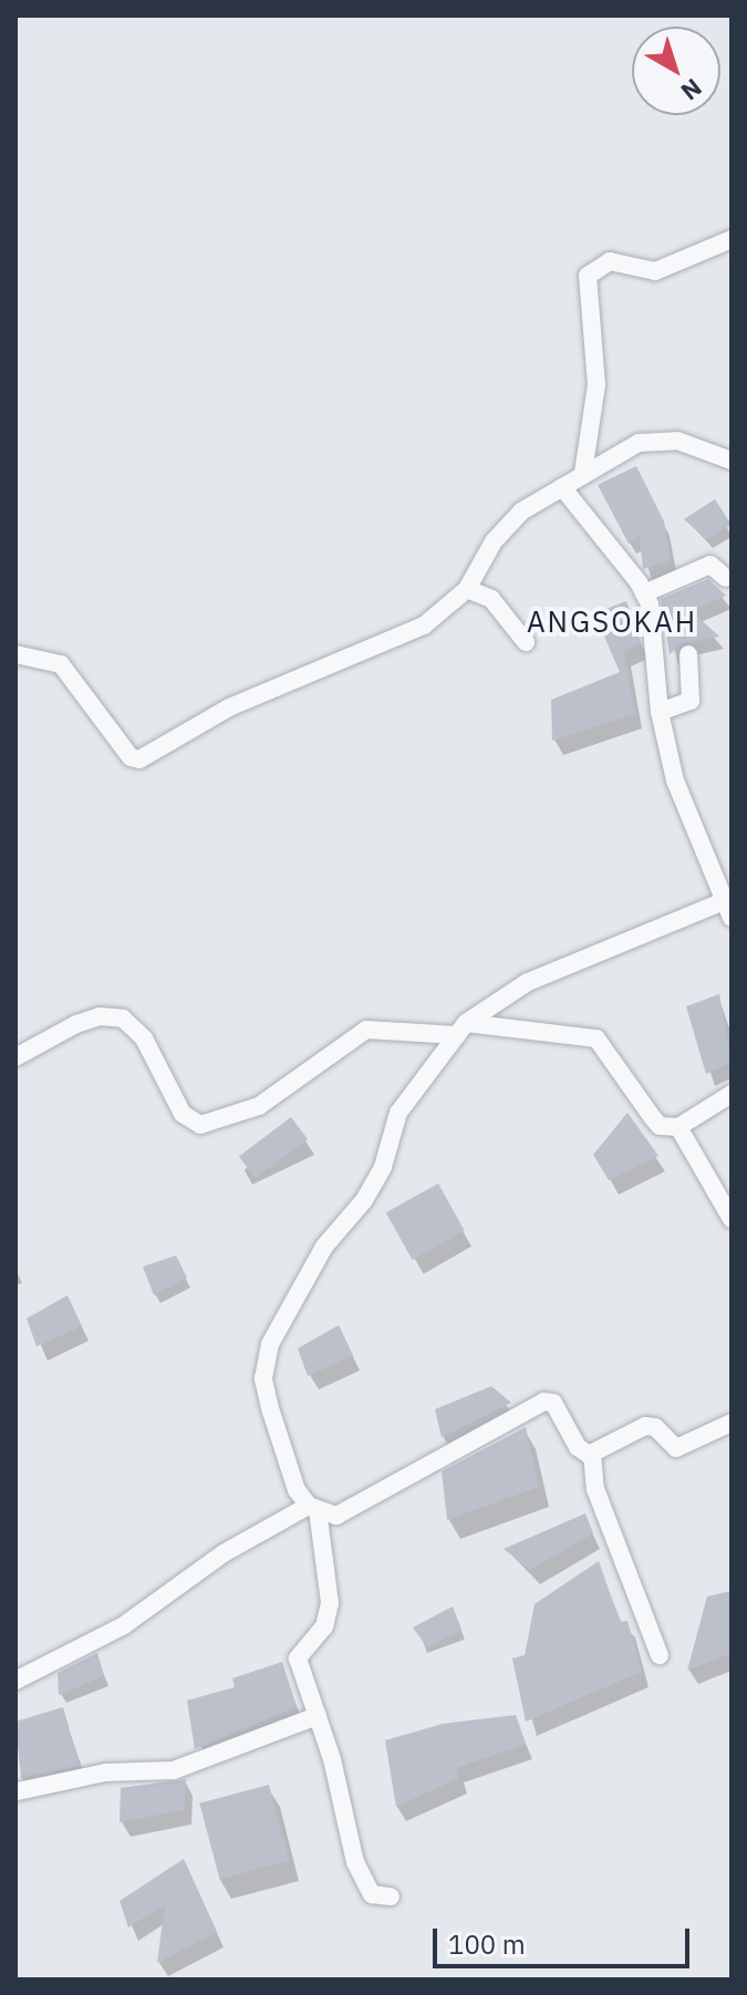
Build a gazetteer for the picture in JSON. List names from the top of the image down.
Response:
{
  "districts": ["ANGSOKAH"],
  "scale_bar": "100 m",
  "north": "bottom right"
}
